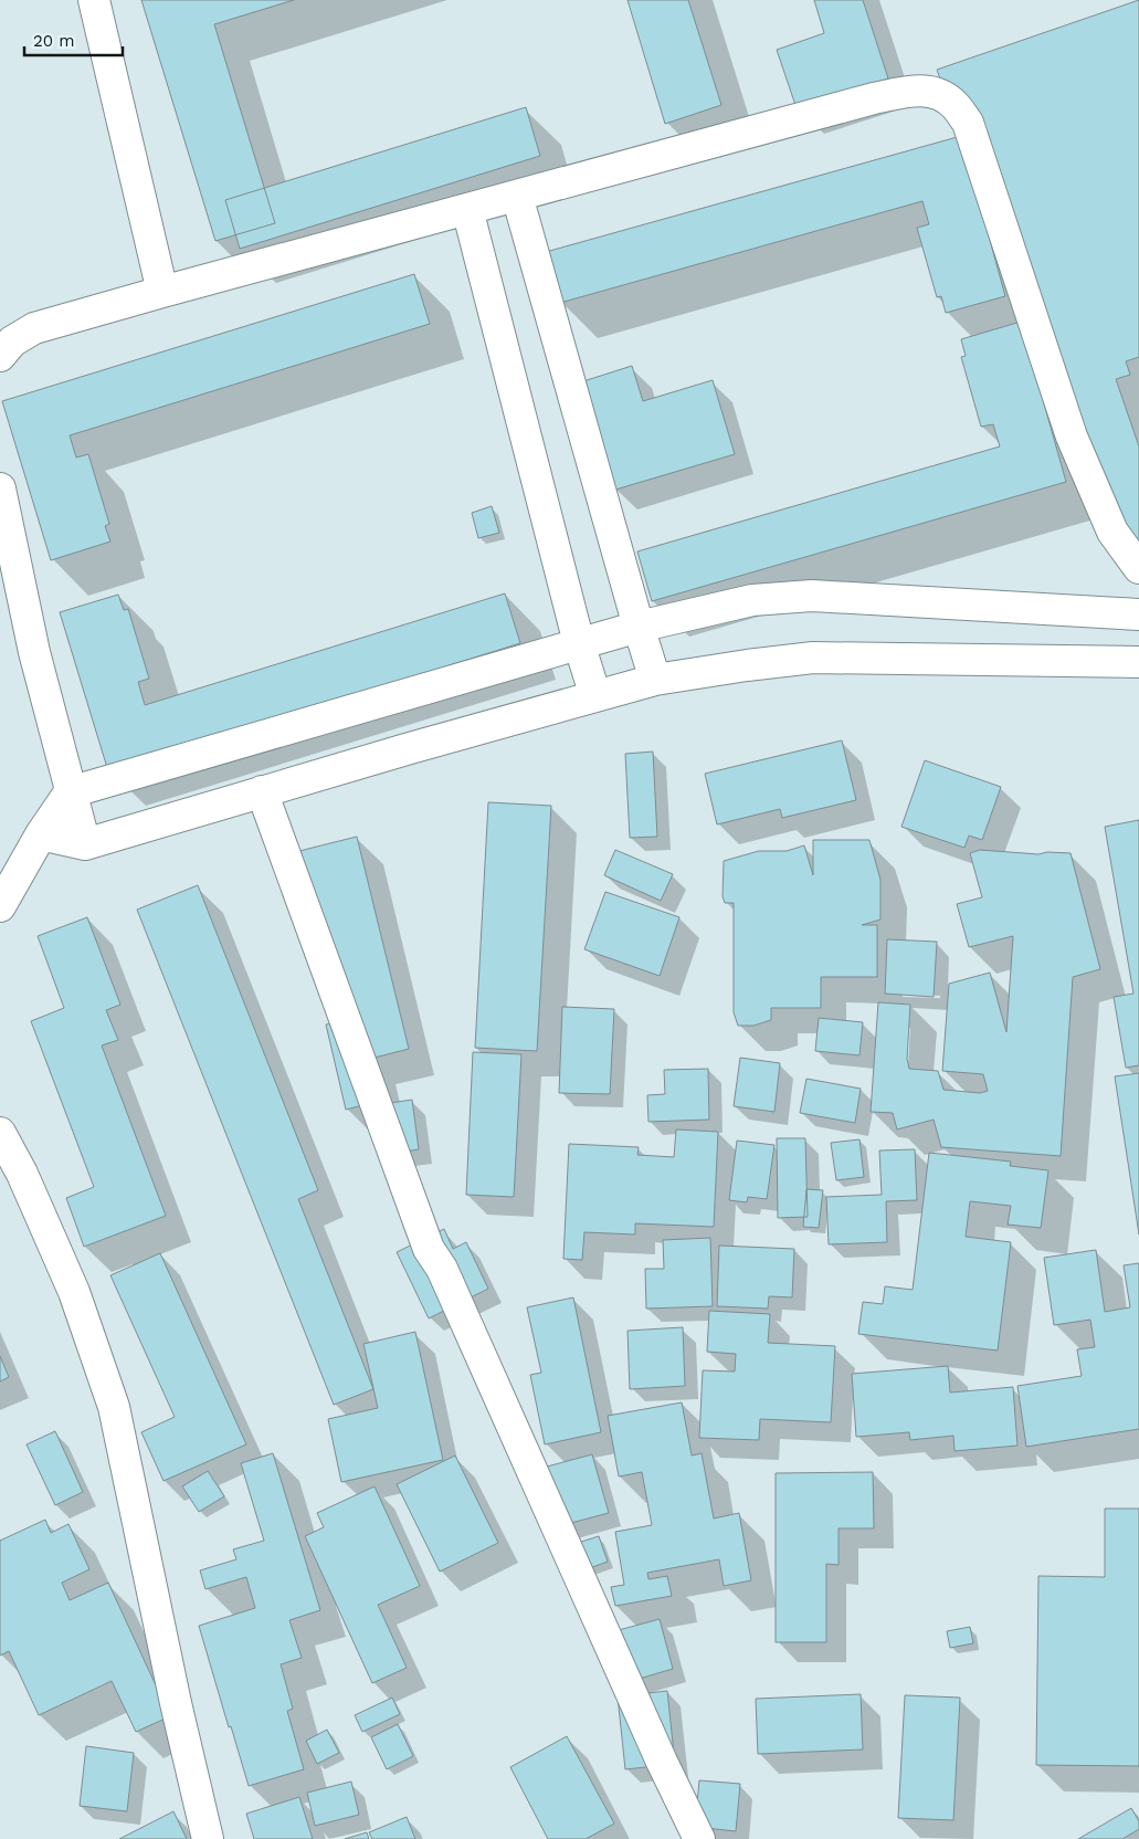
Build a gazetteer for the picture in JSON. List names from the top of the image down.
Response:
{
  "scale_bar": "20 m"
}
